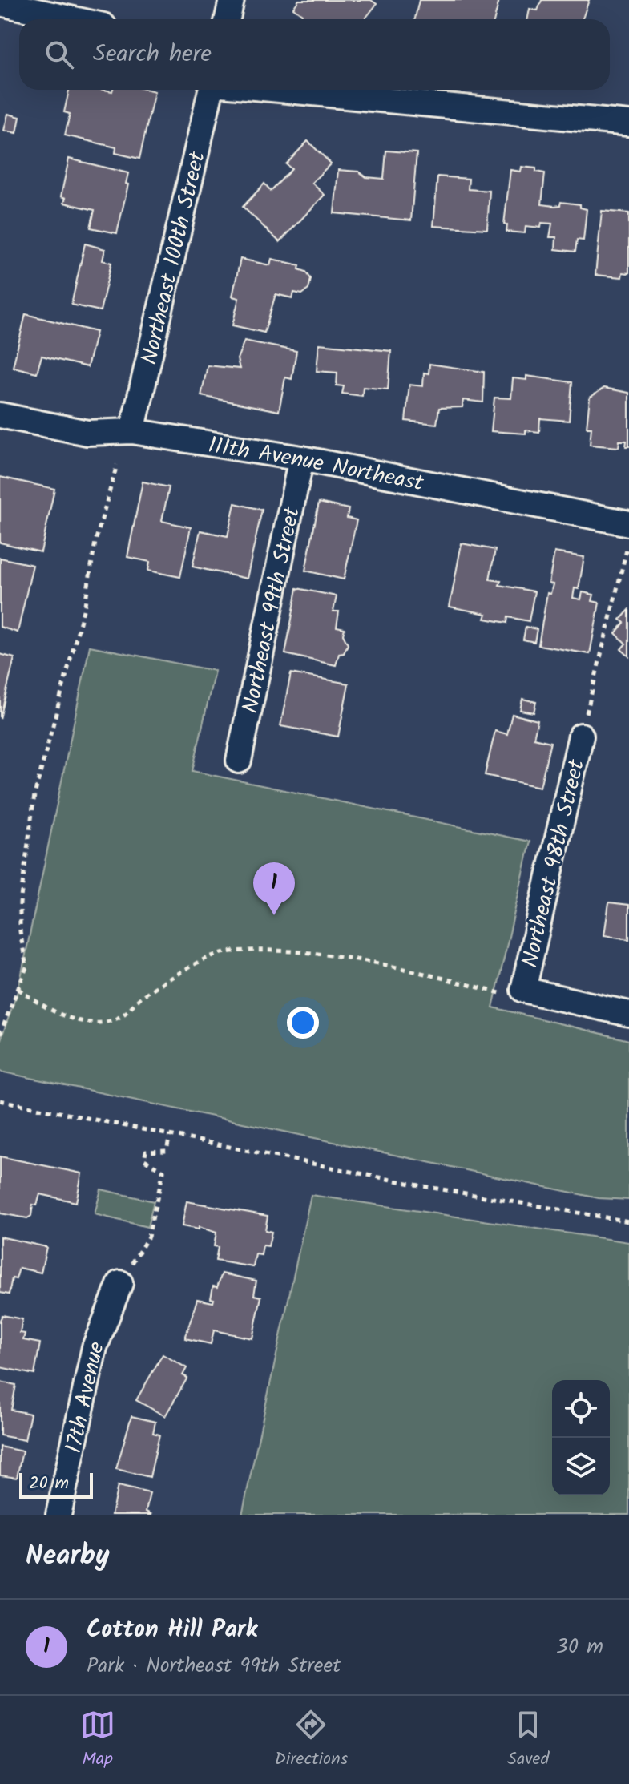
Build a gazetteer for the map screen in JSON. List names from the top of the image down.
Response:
{
  "streets": {
    "street": [
      "Northeast 100th Street",
      "111th Avenue Northeast",
      "Northeast 99th Street",
      "Northeast 98th Street",
      "17th Avenue"
    ]
  },
  "crossings": [
    ["Northeast 100th Street", "111th Avenue Northeast"],
    ["111th Avenue Northeast", "Northeast 99th Street"]
  ],
  "scale_bar": "20 m",
  "page": {
    "search": "Search here",
    "pins": "1",
    "scale": "20 m",
    "heading": "Nearby",
    "list": [
      {
        "mark": "1",
        "name": "Cotton Hill Park",
        "note": "Park · Northeast 99th Street",
        "value": "30 m"
      }
    ],
    "nav": ["Map", "Directions", "Saved"]
  }
}
